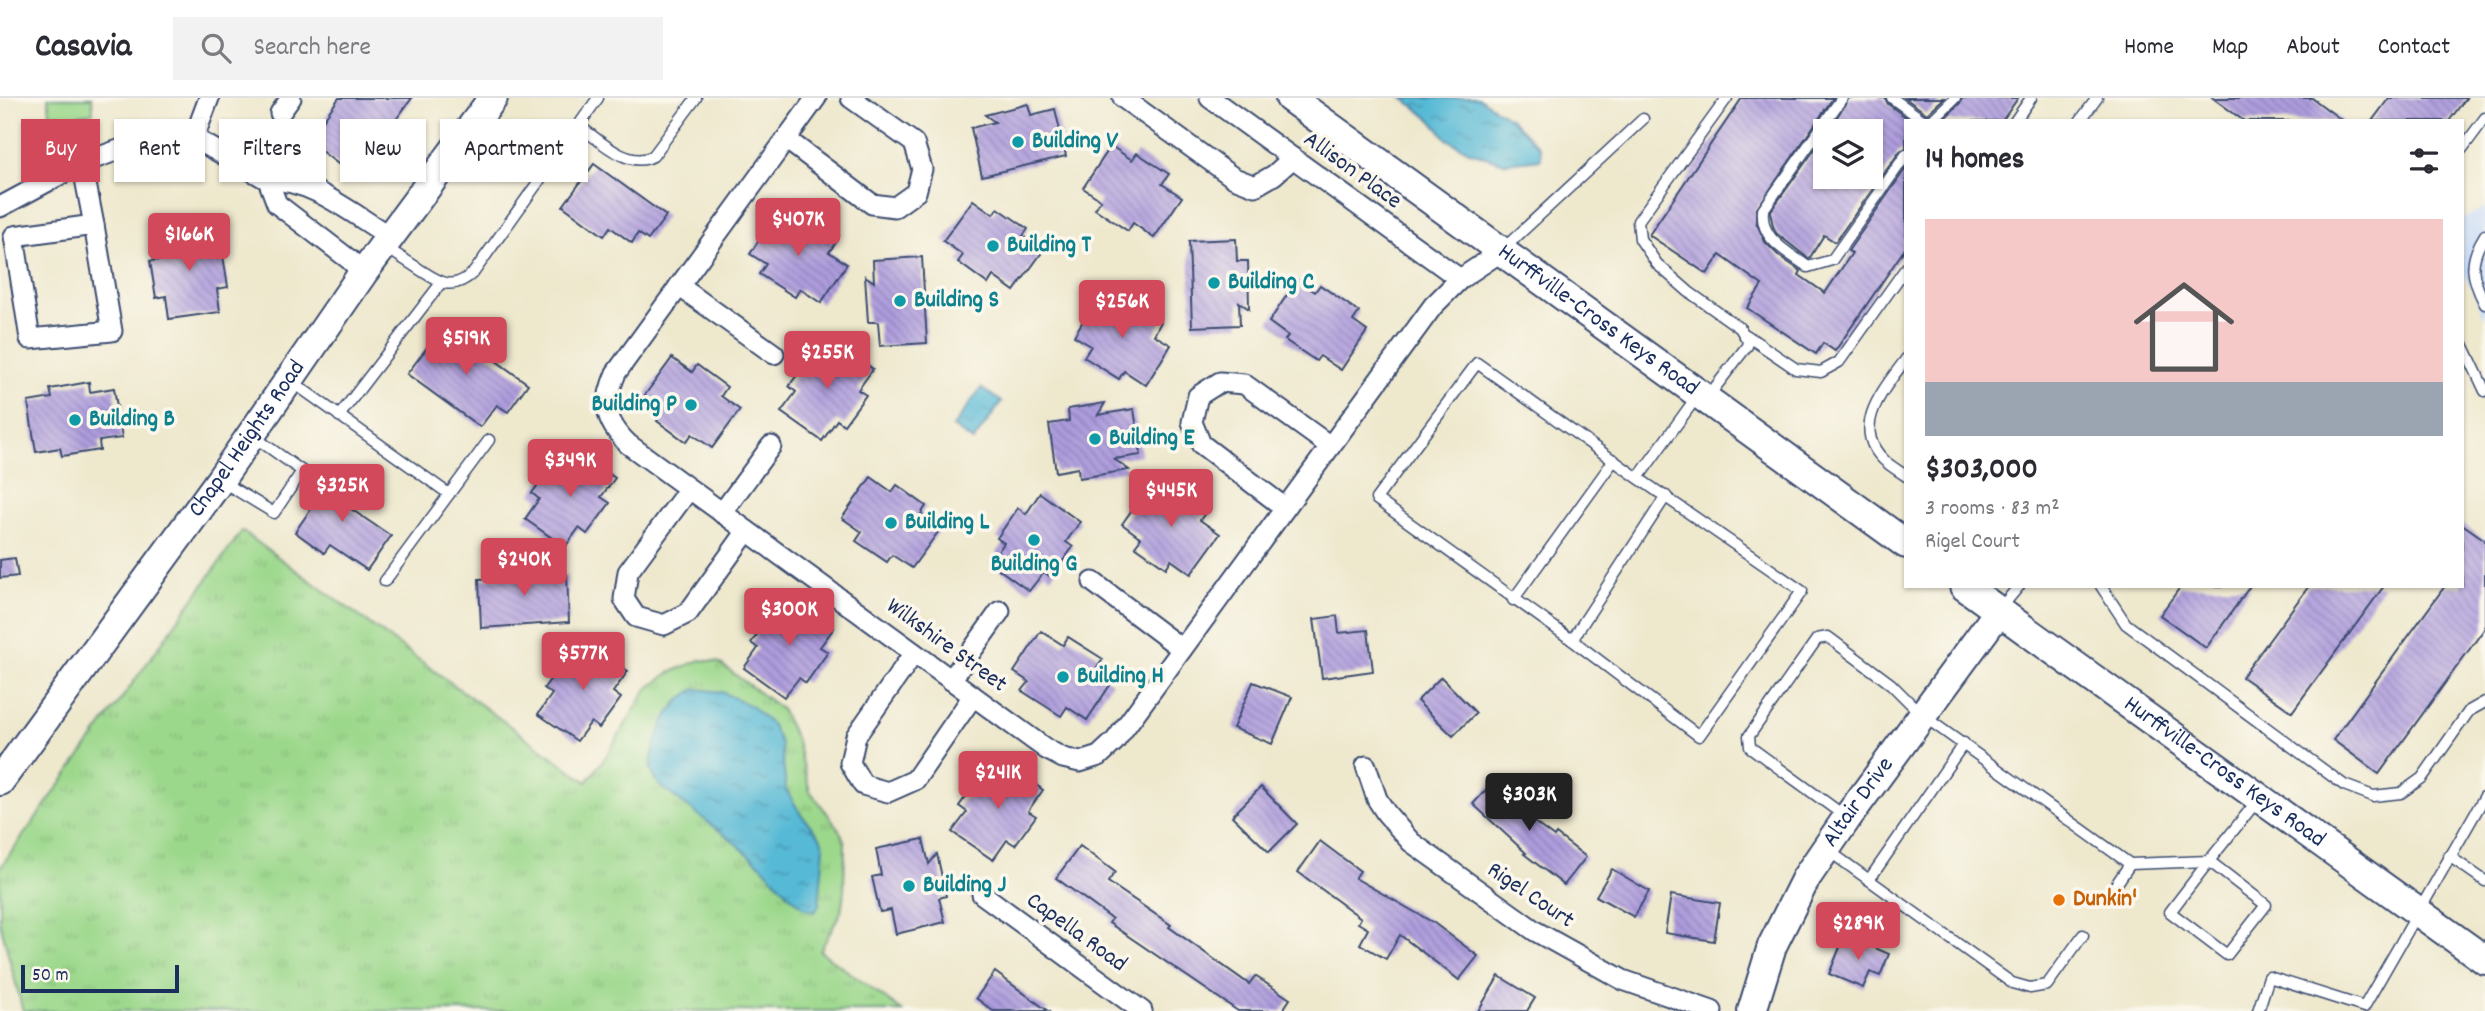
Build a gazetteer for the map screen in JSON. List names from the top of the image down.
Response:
{
  "streets": {
    "main road": ["Hurffville-Cross Keys Road", "Chapel Heights Road", "Altair Drive"],
    "street": [
      "Allison Place",
      "Wilkshire Street",
      "Rigel Court",
      "Capella Road"
    ]
  },
  "crossings": [
    ["Allison Place", "Wilkshire Street"],
    ["Hurffville-Cross Keys Road", "Wilkshire Street"],
    ["Hurffville-Cross Keys Road", "Altair Drive"]
  ],
  "places": [
    "Building V",
    "Building T",
    "Building C",
    "Building S",
    "Building P",
    "Building B",
    "Building E",
    "Building L",
    "Building G",
    "Building H",
    "Building J",
    "Dunkin'"
  ],
  "scale_bar": "50 m",
  "page": {
    "header": "Casavia",
    "search": "Search here",
    "nav": [
      "Home",
      "Map",
      "About",
      "Contact"
    ],
    "chip": [
      "Buy",
      "Rent",
      "Filters",
      "New",
      "Apartment"
    ],
    "heading": "14 homes",
    "price": [
      "$407K",
      "$166K",
      "$256K",
      "$519K",
      "$255K",
      "$349K",
      "$325K",
      "$445K",
      "$240K",
      "$300K",
      "$577K",
      "$241K",
      "$303K",
      "$289K"
    ],
    "list": [
      {
        "name": "$303,000",
        "note": "3 rooms · 83 m² · Rigel Court"
      }
    ],
    "scale": "50 m"
  }
}
